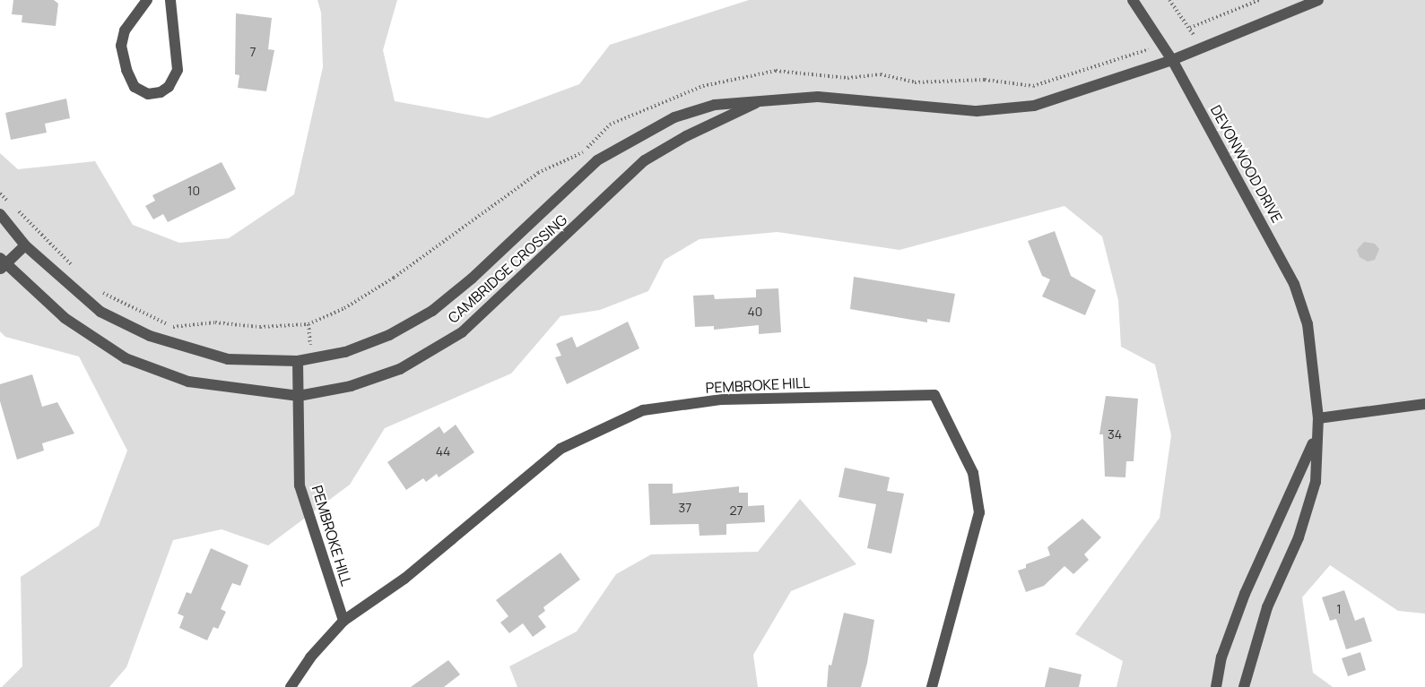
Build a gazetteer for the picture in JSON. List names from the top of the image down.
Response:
{
  "streets": {
    "street": ["DEVONWOOD DRIVE", "CAMBRIDGE CROSSING", "PEMBROKE HILL"]
  },
  "crossings": [
    ["DEVONWOOD DRIVE", "CAMBRIDGE CROSSING"],
    ["CAMBRIDGE CROSSING", "PEMBROKE HILL"]
  ],
  "house_numbers": [
    "7",
    "10",
    "40",
    "34",
    "44",
    "37",
    "27",
    "1"
  ]
}
